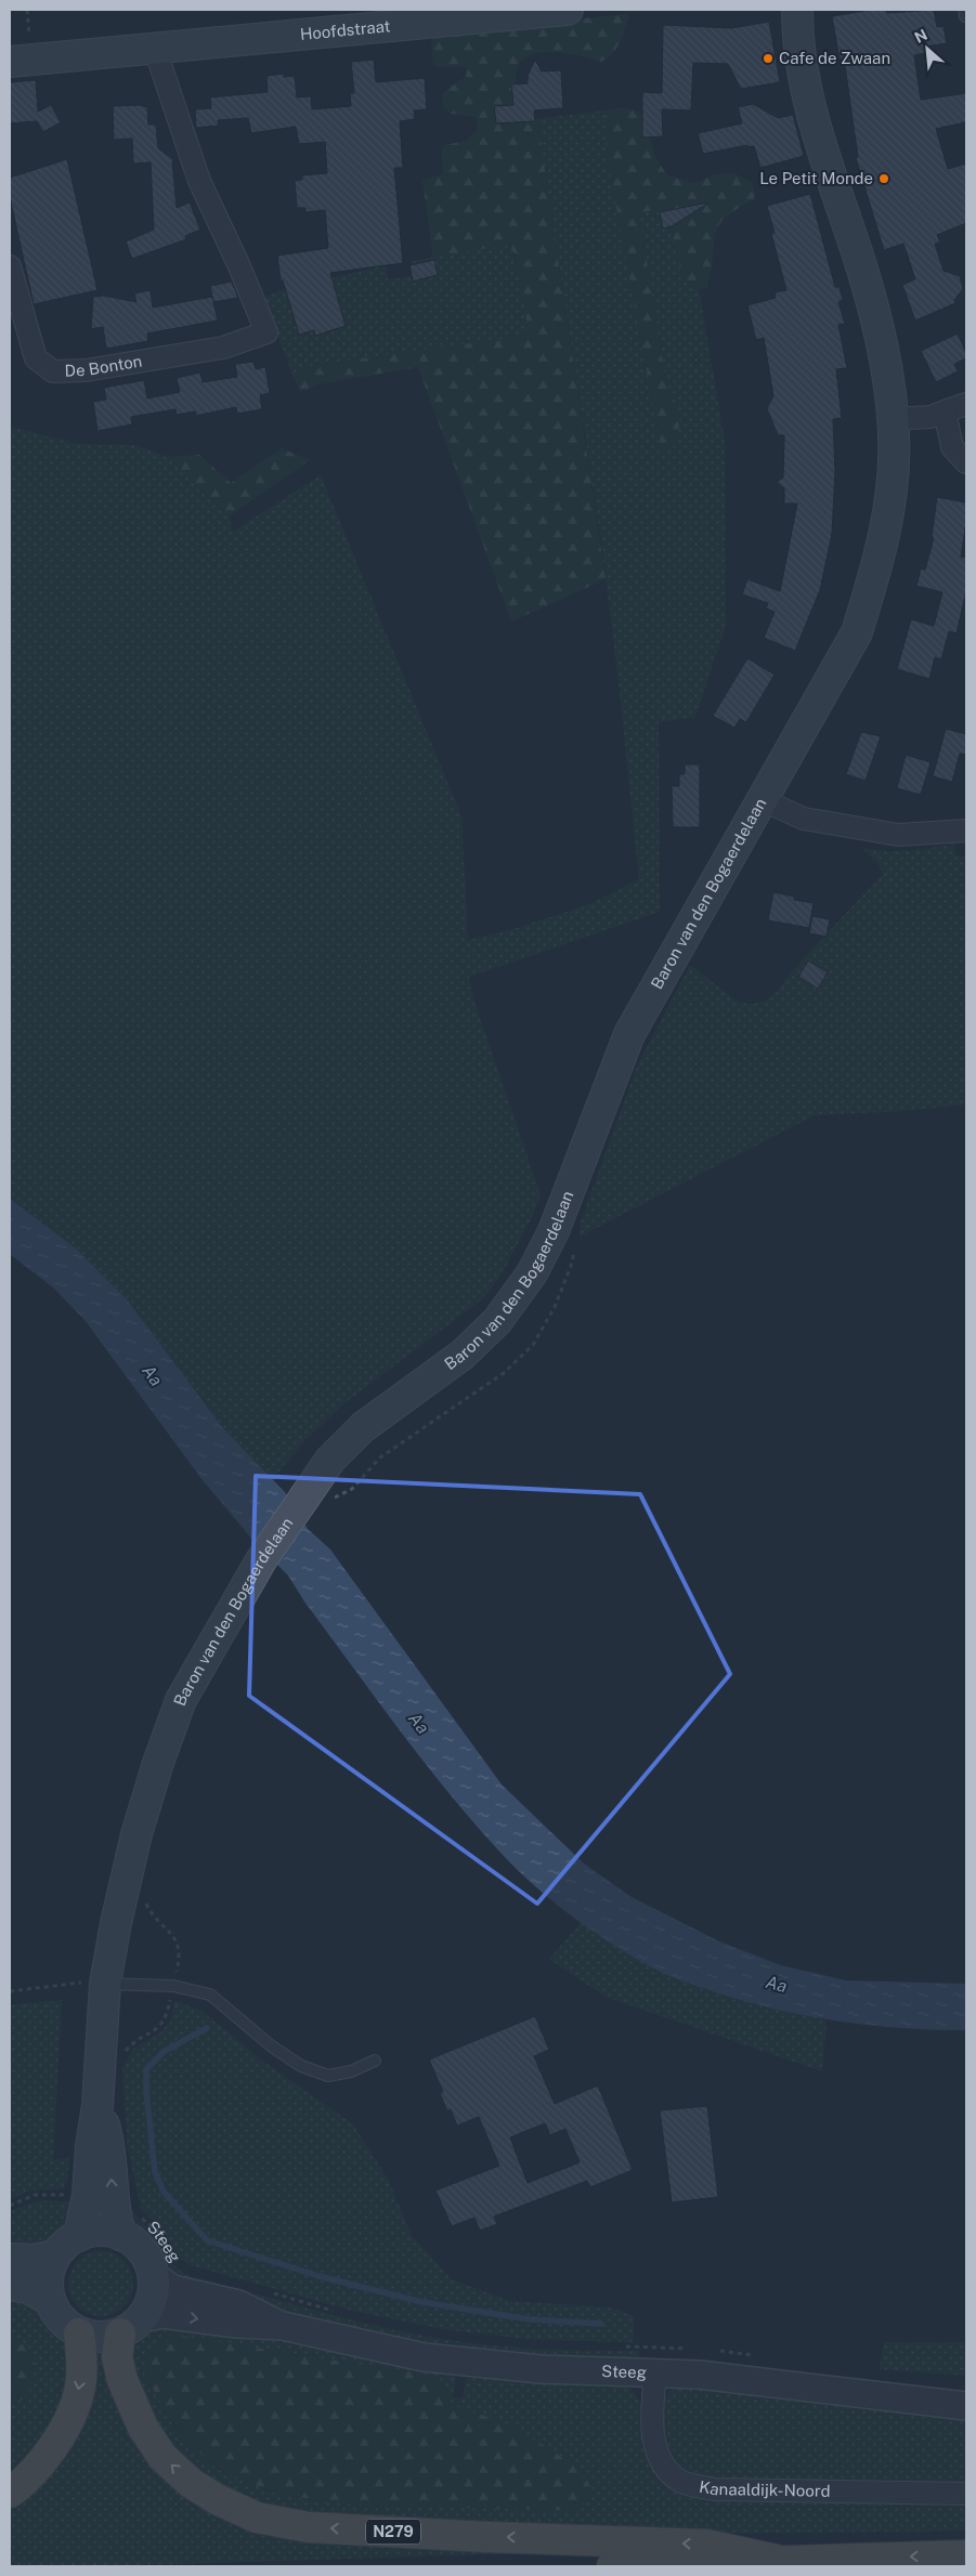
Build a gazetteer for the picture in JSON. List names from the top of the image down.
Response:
{
  "streets": {
    "highway": ["N279"],
    "main road": ["Hoofdstraat", "Baron van den Bogaerdelaan"],
    "street": ["De Bonton", "Steeg", "Kanaaldijk-Noord"]
  },
  "crossings": [
    ["Hoofdstraat", "De Bonton"],
    ["Baron van den Bogaerdelaan", "Steeg"],
    ["Baron van den Bogaerdelaan", "N279"],
    ["Steeg", "Kanaaldijk-Noord"],
    ["Steeg", "N279"]
  ],
  "water": ["Aa"],
  "places": ["Cafe de Zwaan", "Le Petit Monde"],
  "north": "top left"
}
